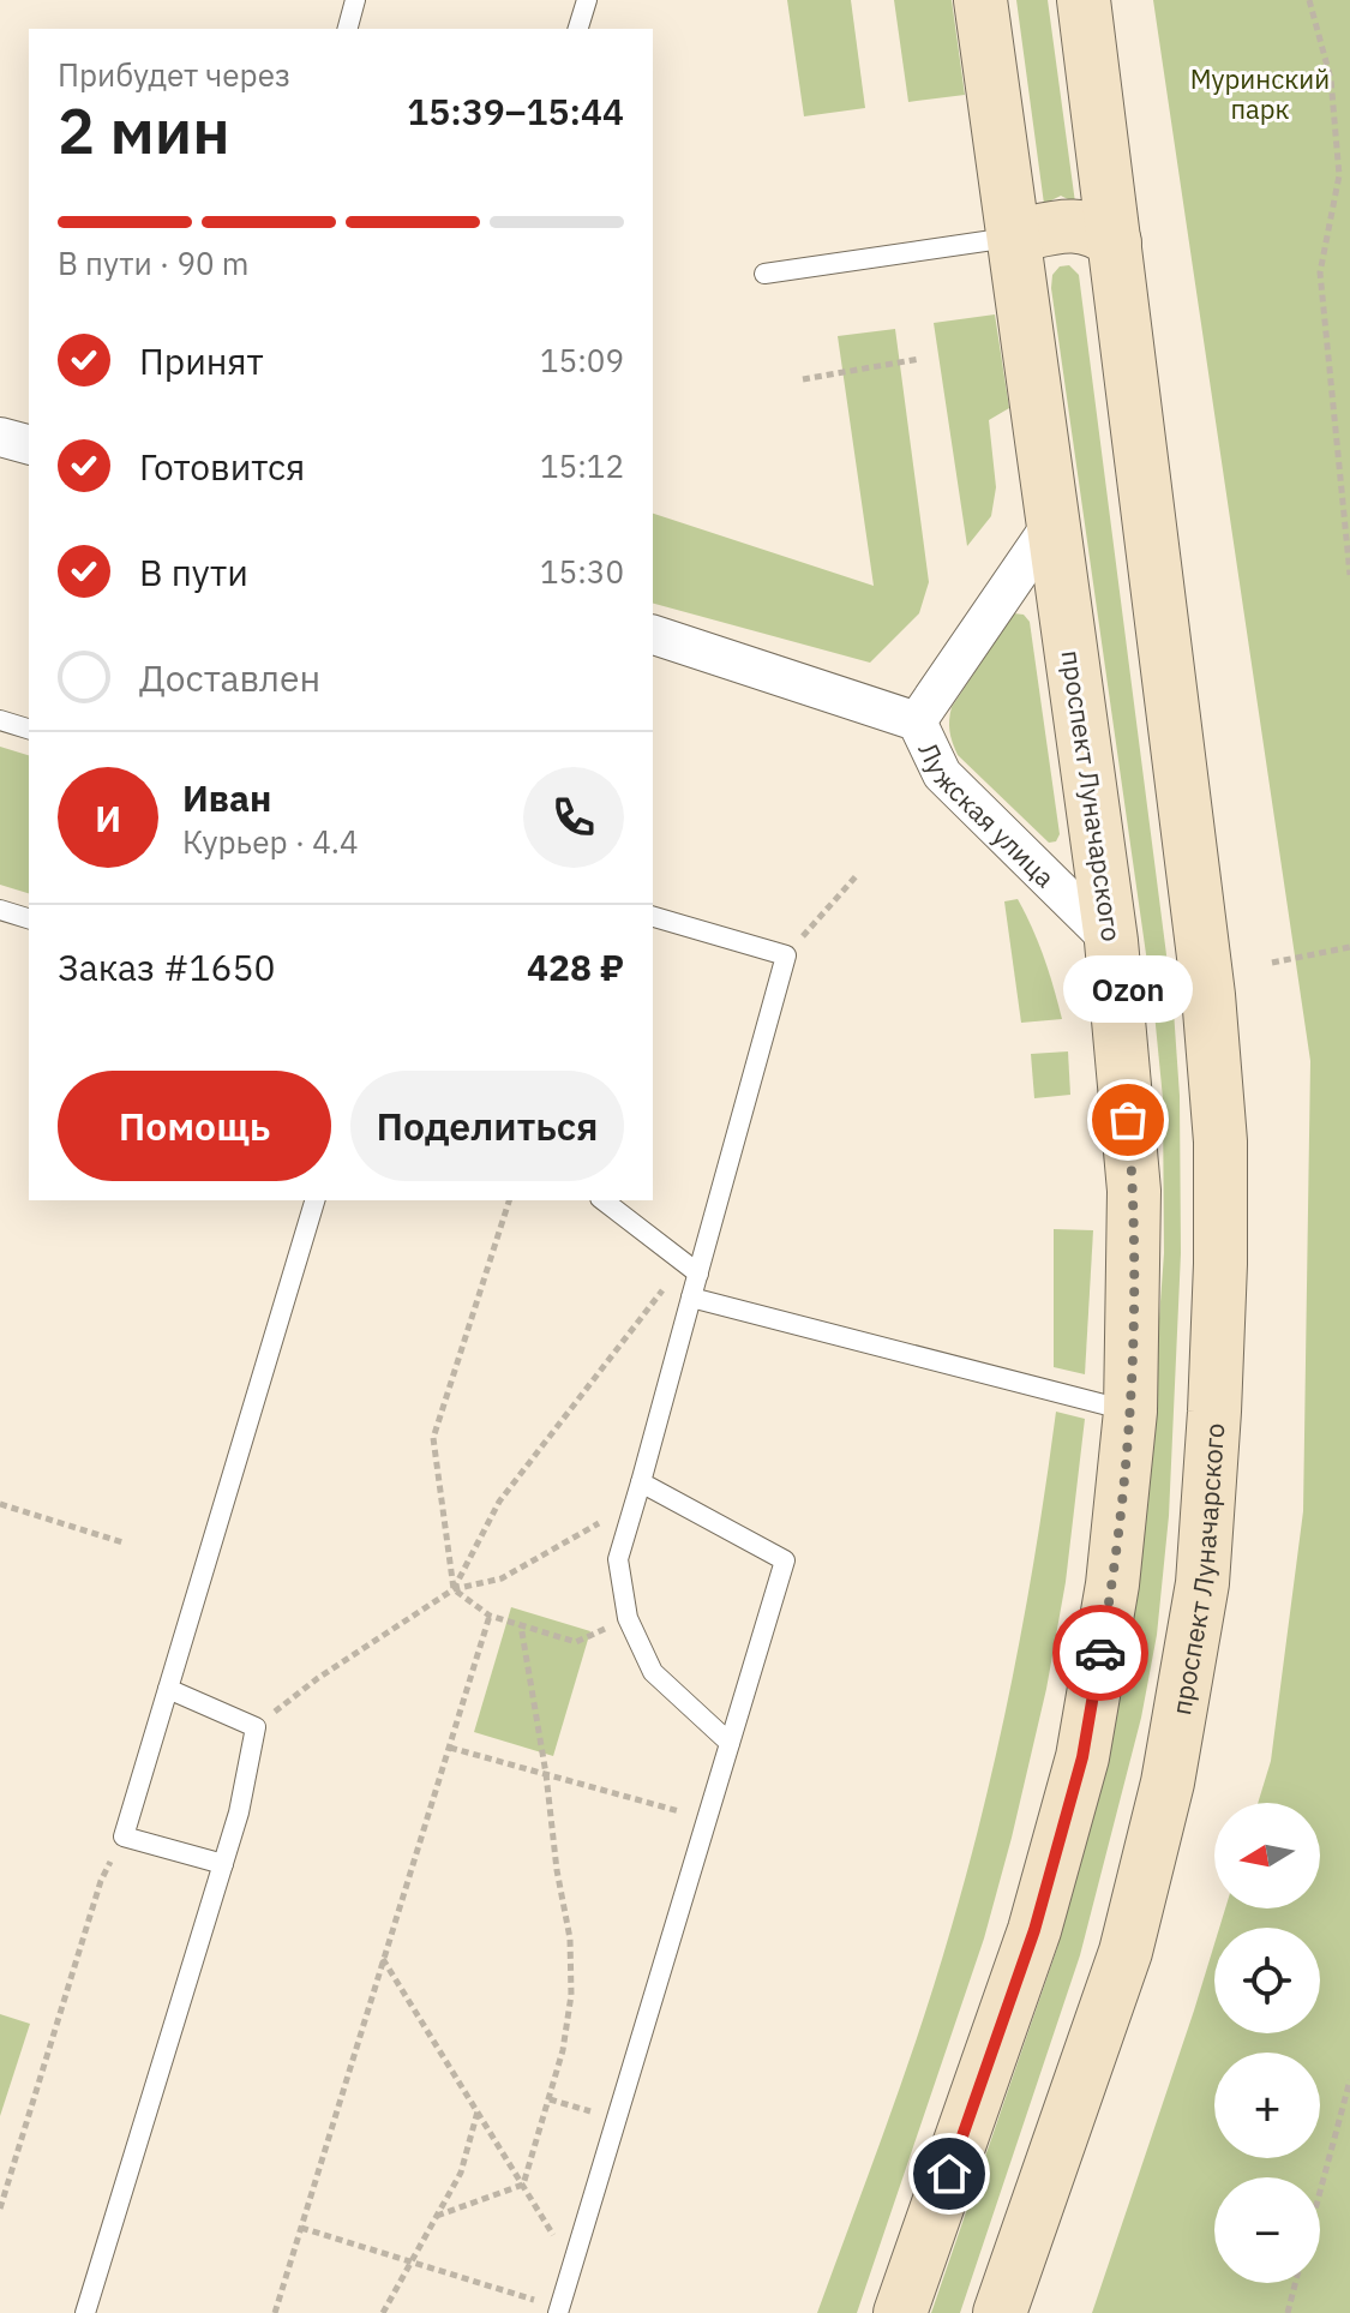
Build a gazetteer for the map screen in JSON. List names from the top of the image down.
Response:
{
  "streets": {
    "main road": ["проспект Луначарского"],
    "street": ["Лужская улица"]
  },
  "crossings": [
    ["проспект Луначарского", "Лужская улица"]
  ],
  "parks": ["Муринский парк"],
  "places": ["Ozon"],
  "north": "left",
  "page": {
    "heading": ["2 мин", "Прибудет через", "15:39–15:44"],
    "panel": [
      "Иван",
      "Курьер · 4.4",
      "Заказ #1650",
      "428 ₽"
    ],
    "bar": "В пути · 90 m",
    "list": [
      ["Принят", "15:09"],
      ["Готовится", "15:12"],
      ["В пути", "15:30"],
      "Доставлен"
    ],
    "round": "И",
    "bubble": "Ozon",
    "buttons": ["Помощь", "Поделиться"],
    "map_buttons": ["+", "−"]
  }
}
